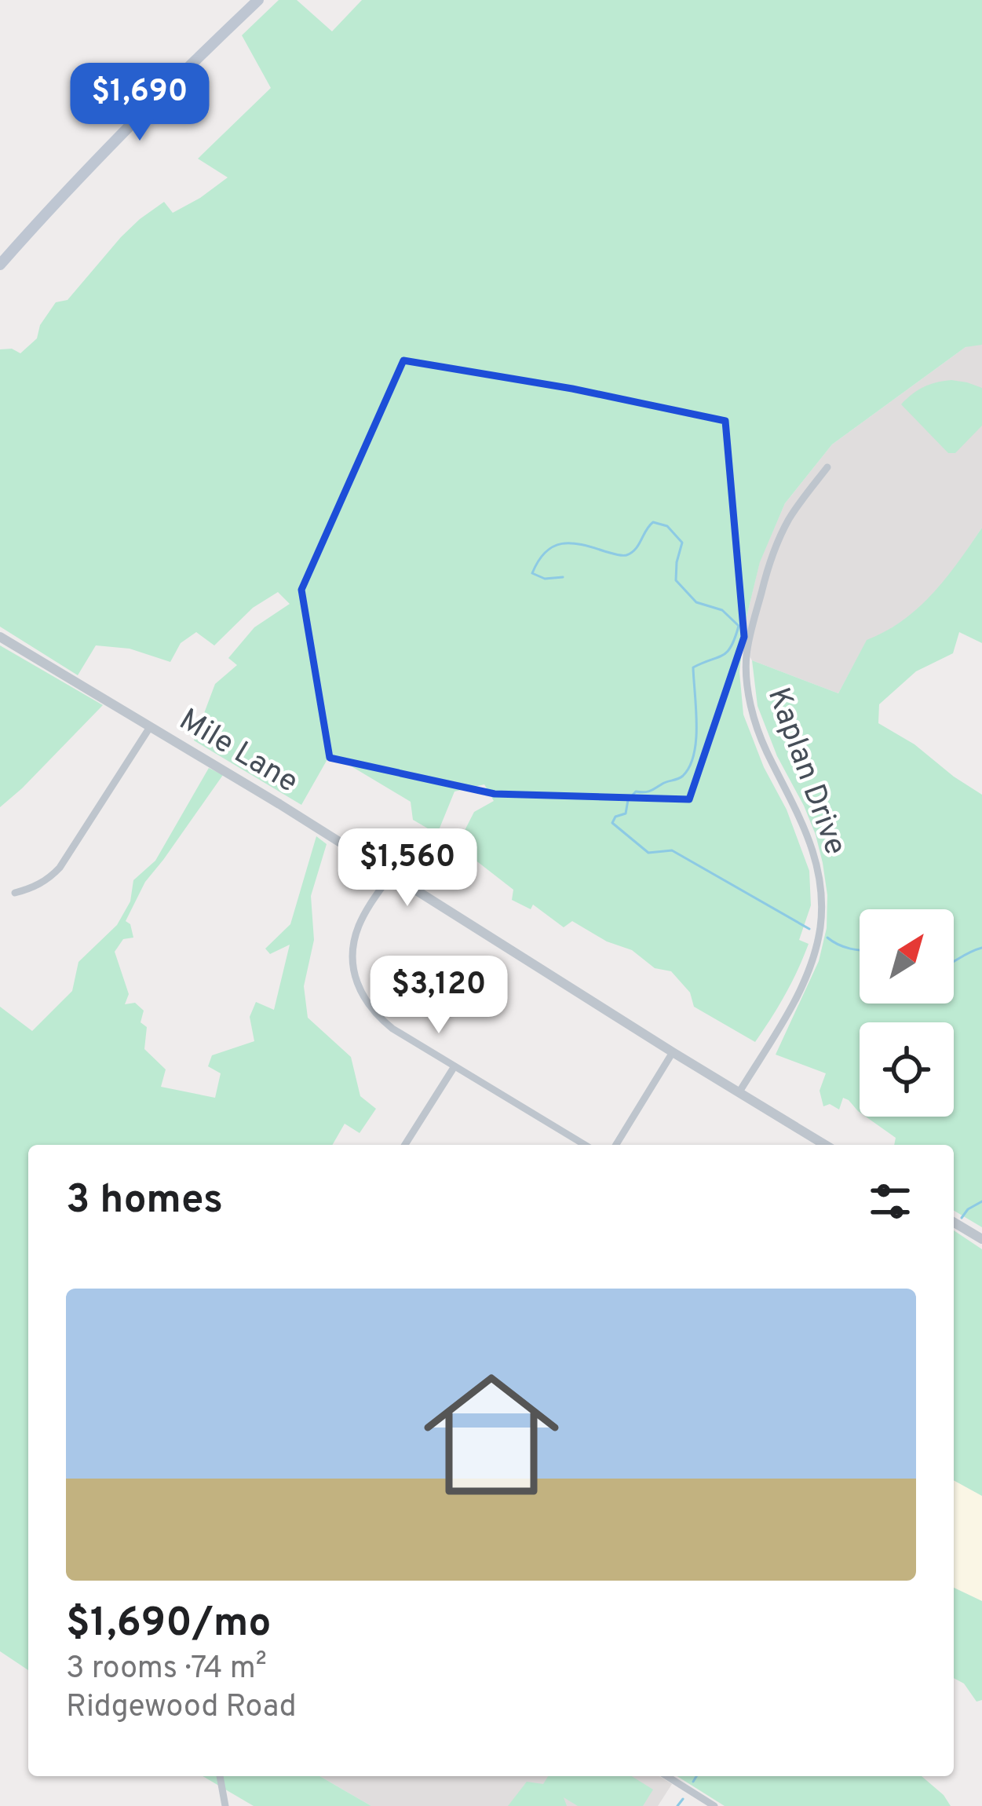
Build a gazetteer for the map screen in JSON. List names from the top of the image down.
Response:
{
  "streets": {
    "street": ["Mile Lane", "Kaplan Drive"]
  },
  "crossings": [
    ["Mile Lane", "Kaplan Drive"]
  ],
  "north": "top right",
  "page": {
    "price": ["$1,690", "$1,560", "$3,120"],
    "heading": "3 homes",
    "list": [
      {
        "name": "$1,690/mo",
        "note": "3 rooms · 74 m² · Ridgewood Road"
      }
    ]
  }
}
